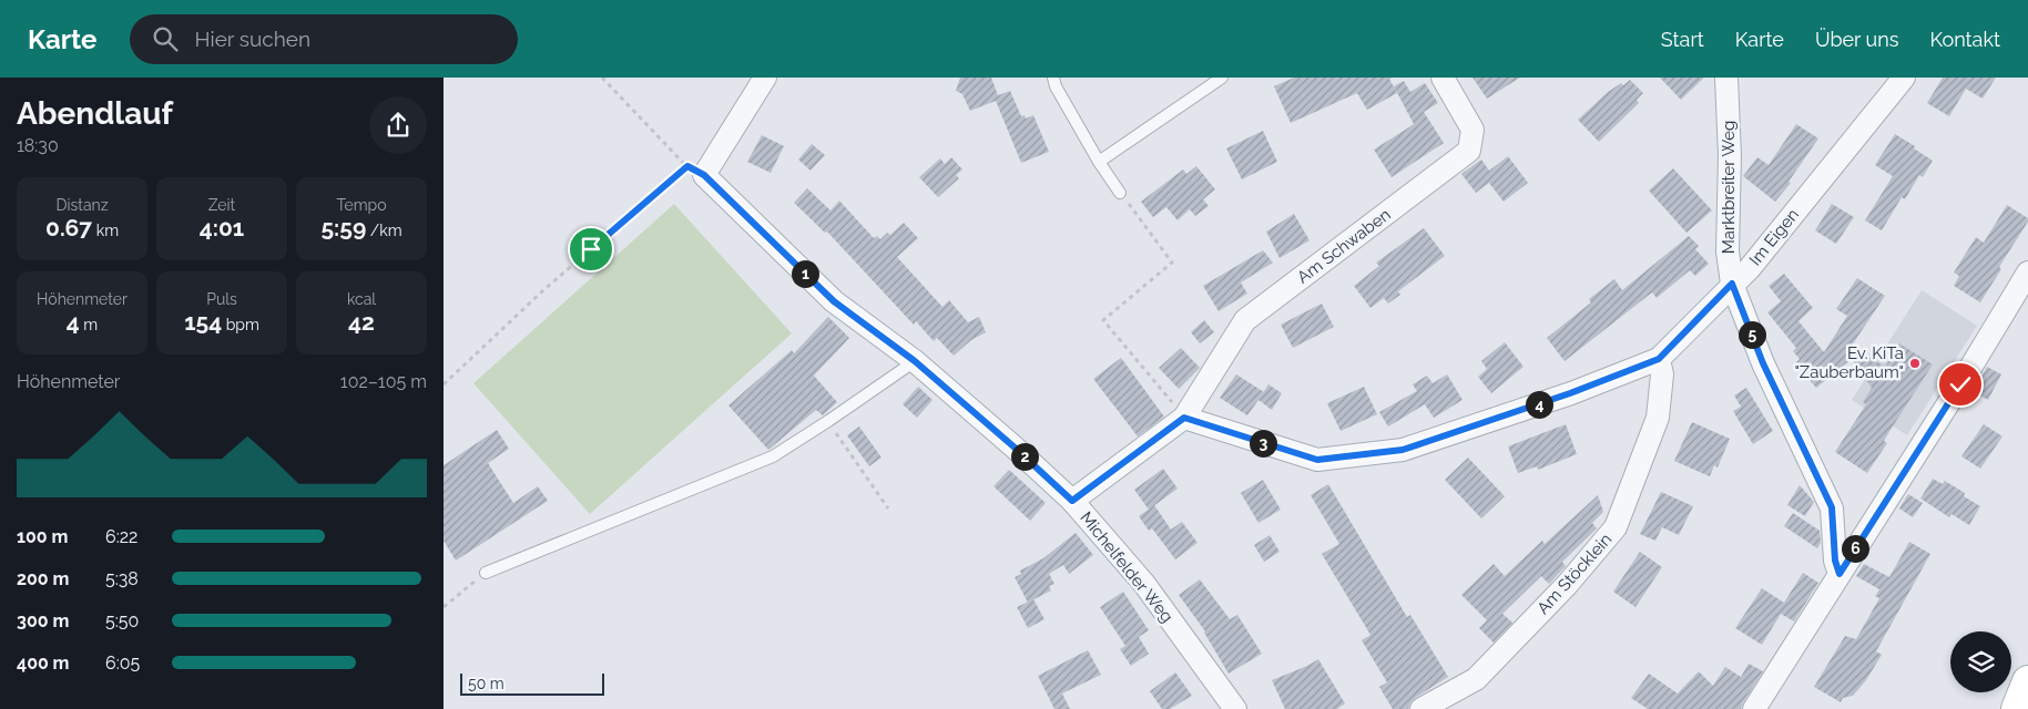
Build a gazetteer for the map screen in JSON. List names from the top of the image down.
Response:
{
  "streets": {
    "street": [
      "Marktbreiter Weg",
      "Im Eigen",
      "Am Schwaben",
      "Michelfelder Weg",
      "Am Stöcklein"
    ]
  },
  "crossings": [
    ["Marktbreiter Weg", "Im Eigen"],
    ["Im Eigen", "Am Schwaben"],
    ["Im Eigen", "Am Stöcklein"]
  ],
  "places": ["Ev. KiTa \"Zauberbaum\""],
  "scale_bar": "50 m",
  "page": {
    "header": "Karte",
    "search": "Hier suchen",
    "nav": [
      "Start",
      "Karte",
      "Über uns",
      "Kontakt"
    ],
    "heading": ["Abendlauf", "18:30"],
    "stats": [
      ["Distanz", "0.67 km"],
      ["Zeit", "4:01"],
      ["Tempo", "5:59 /km"],
      ["Höhenmeter", "4 m"],
      ["Puls", "154 bpm"],
      ["kcal", "42"]
    ],
    "pins": [
      "1",
      "5",
      "4",
      "3",
      "2",
      "6"
    ],
    "chart": ["Höhenmeter", "102–105 m"],
    "list": [
      {
        "name": "100 m",
        "note": "6:22"
      },
      {
        "name": "200 m",
        "note": "5:38"
      },
      {
        "name": "300 m",
        "note": "5:50"
      },
      {
        "name": "400 m",
        "note": "6:05"
      }
    ],
    "scale": "50 m"
  }
}
